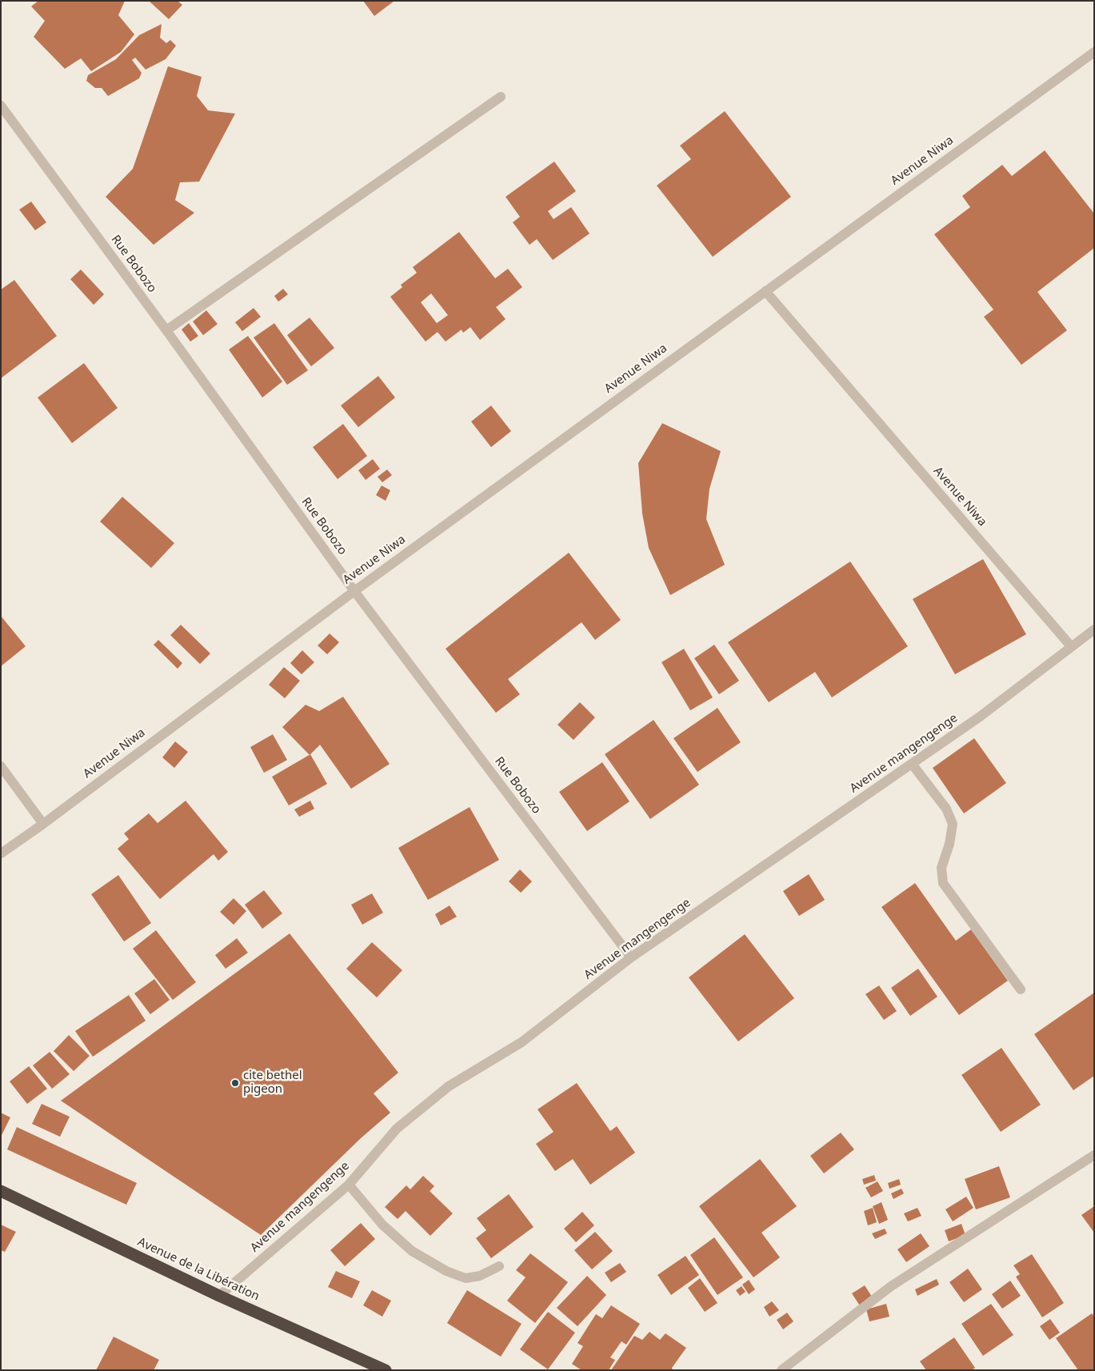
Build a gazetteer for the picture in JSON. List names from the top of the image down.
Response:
{
  "streets": {
    "highway": ["Avenue de la Libération"],
    "street": ["Avenue Niwa", "Rue Bobozo", "Avenue mangengenge"]
  },
  "crossings": [
    ["Avenue Niwa", "Rue Bobozo"],
    ["Avenue Niwa", "Avenue mangengenge"],
    ["Rue Bobozo", "Avenue mangengenge"],
    ["Avenue mangengenge", "Avenue de la Libération"]
  ],
  "places": ["cite bethel pigeon"]
}
